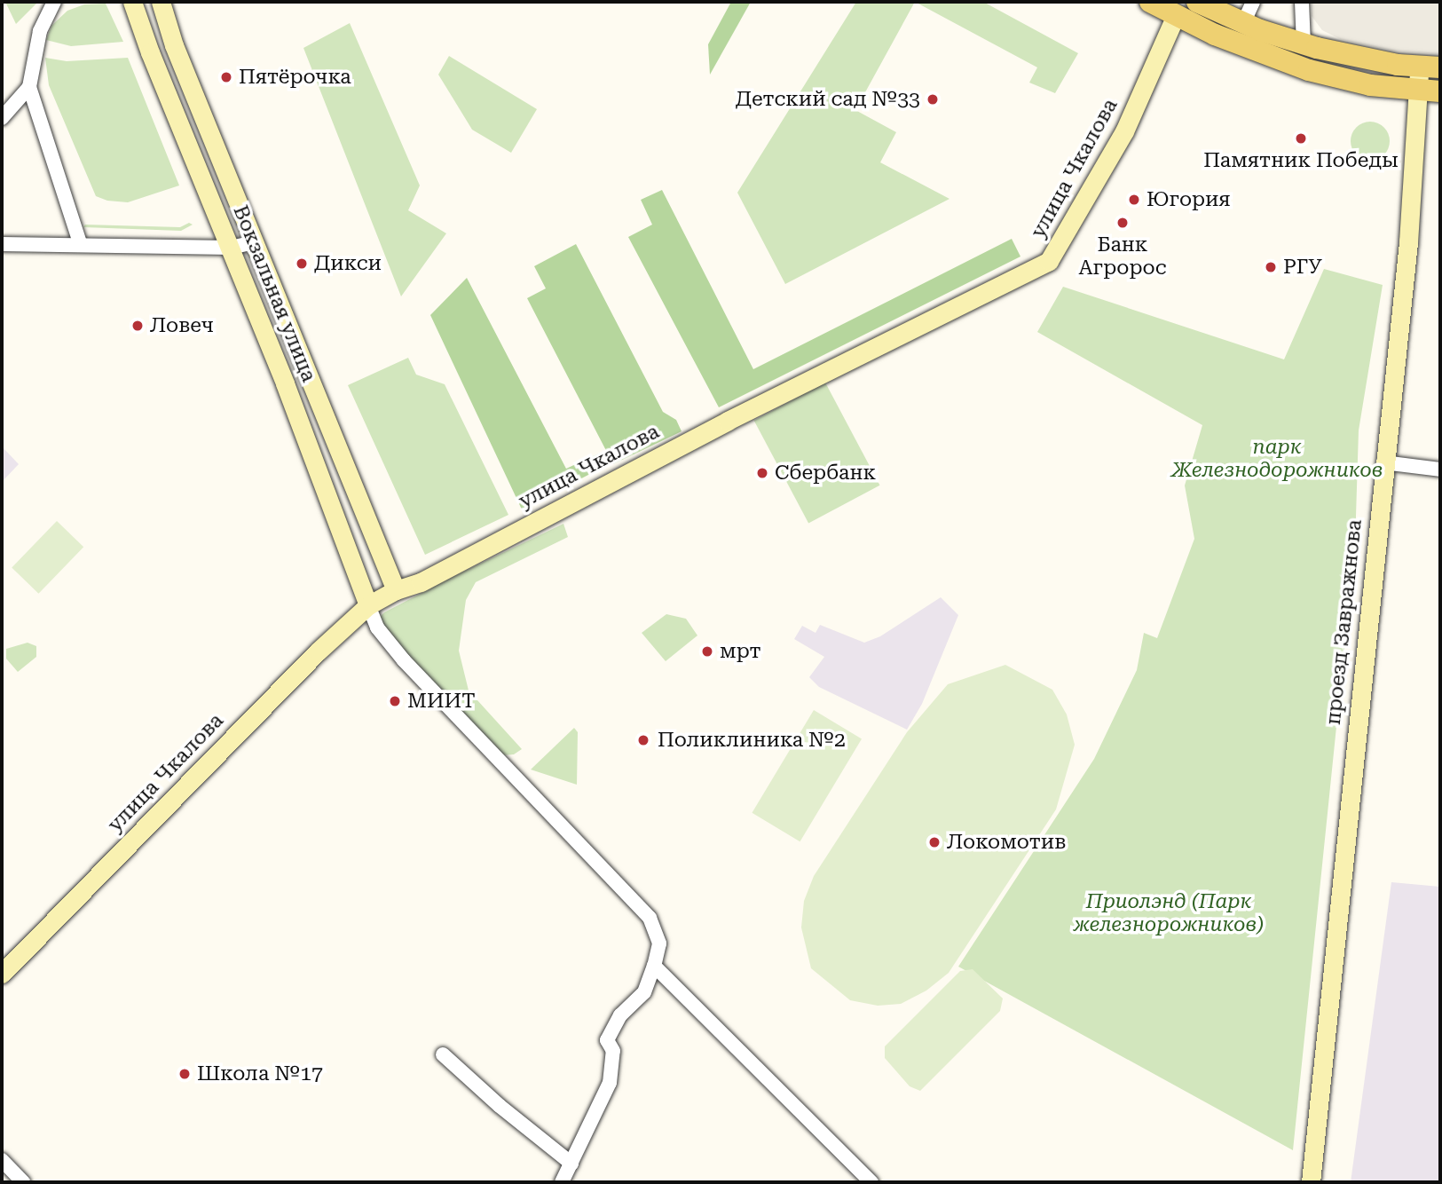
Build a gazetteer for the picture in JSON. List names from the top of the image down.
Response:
{
  "streets": {
    "street": ["улица Чкалова", "Вокзальная улица", "проезд Завражнова"]
  },
  "crossings": [
    ["улица Чкалова", "Вокзальная улица"]
  ],
  "parks": ["парк Железнодорожников", "Приолэнд (Парк железнорожников)"],
  "places": [
    "Пятёрочка",
    "Детский сад №33",
    "Памятник Победы",
    "Югория",
    "Банк Агророс",
    "Дикси",
    "РГУ",
    "Ловеч",
    "Сбербанк",
    "мрт",
    "МИИТ",
    "Поликлиника №2",
    "Локомотив",
    "Школа №17"
  ]
}
